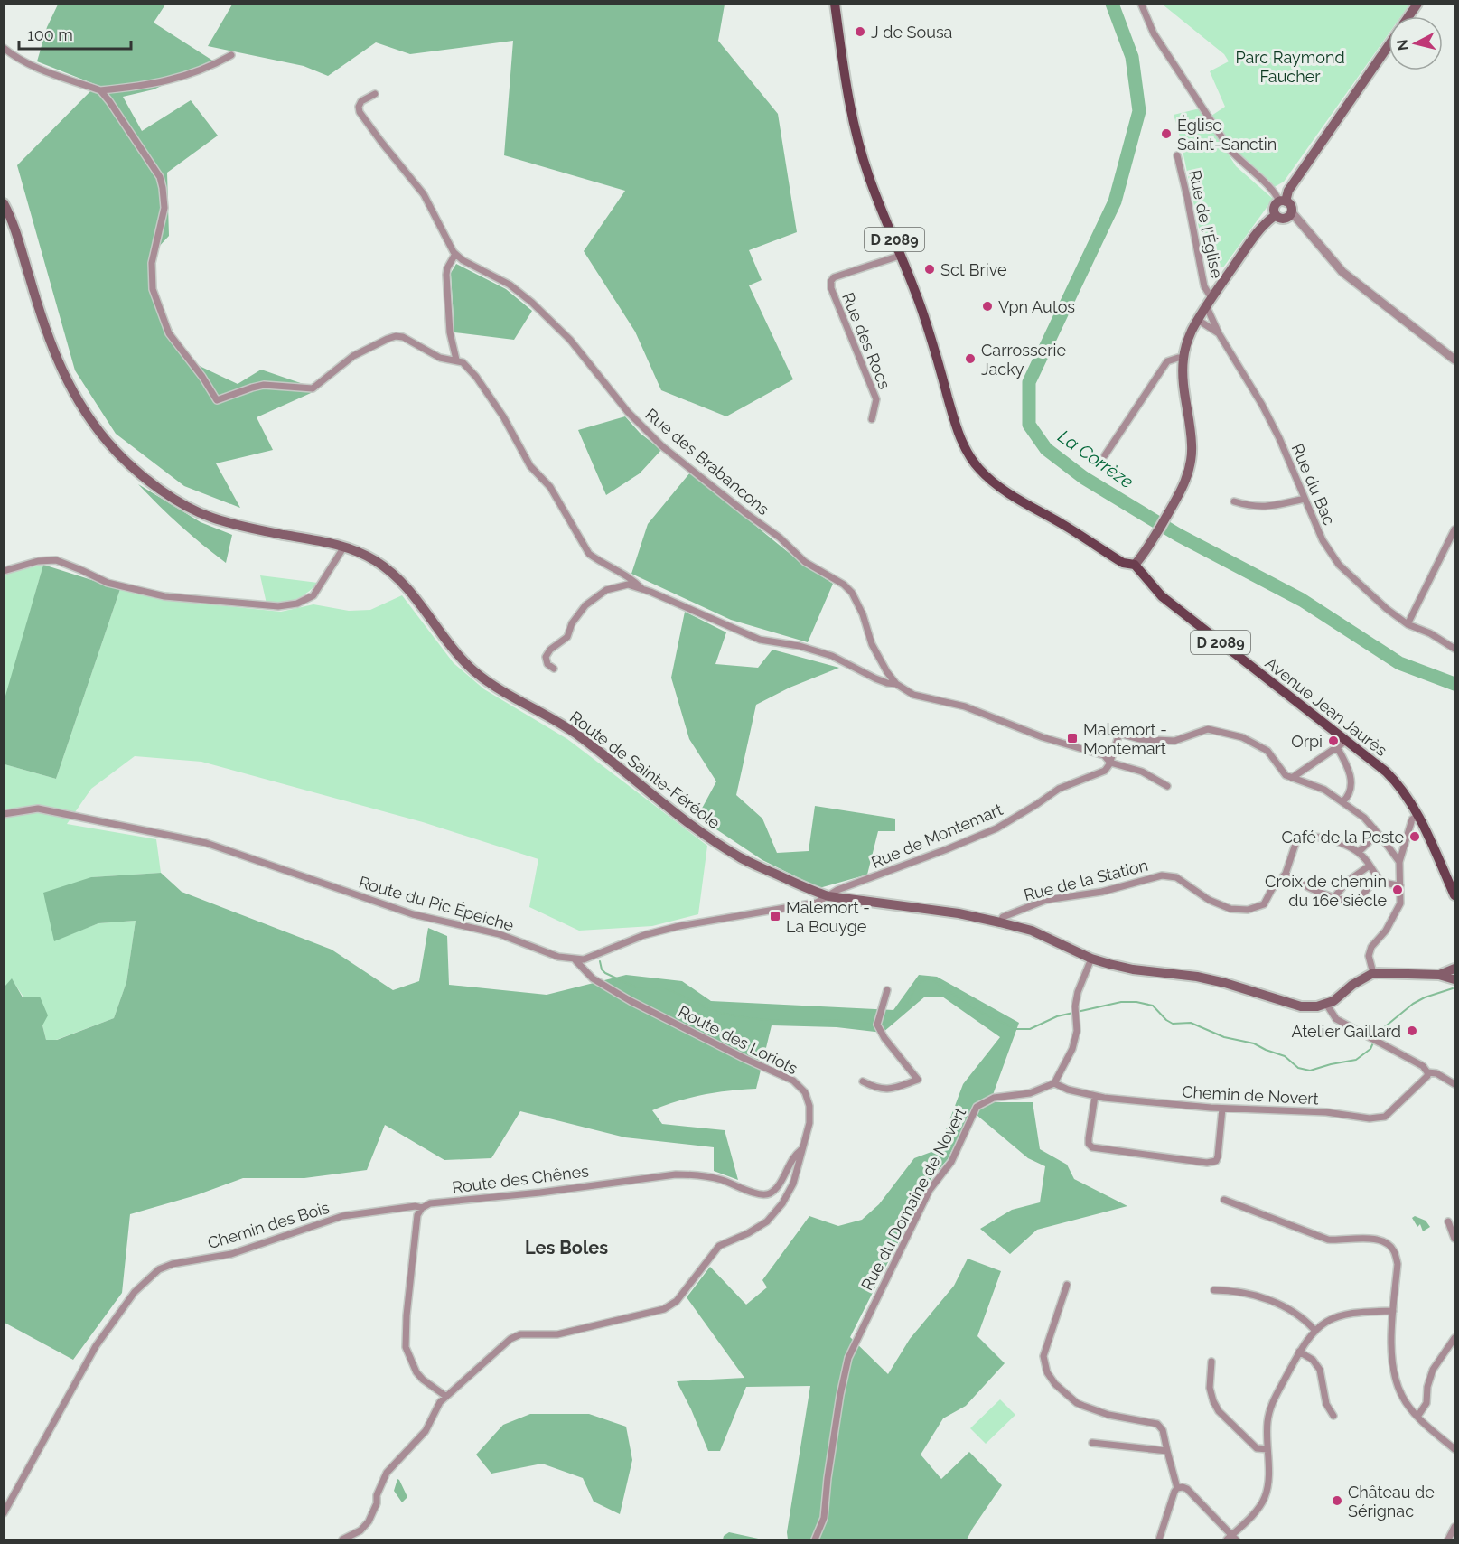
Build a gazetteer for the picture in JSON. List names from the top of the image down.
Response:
{
  "streets": {
    "main road": ["D 2089", "Avenue Jean Jaurès", "Route de Sainte-Féréole"],
    "street": [
      "Rue de l'Église",
      "Rue des Rocs",
      "Rue des Brabancons",
      "Rue du Bac",
      "Rue de Montemart",
      "Rue de la Station",
      "Route du Pic Épeiche",
      "Route des Loriots",
      "Chemin de Novert",
      "Route des Chênes",
      "Rue du Domaine de Novert",
      "Chemin des Bois"
    ]
  },
  "crossings": [
    ["Rue de l'Église", "Rue du Bac"],
    ["D 2089", "Rue des Rocs"],
    ["D 2089", "Avenue Jean Jaurès"],
    ["Rue des Rocs", "Avenue Jean Jaurès"],
    ["Rue des Brabancons", "Rue de Montemart"],
    ["Route de Sainte-Féréole", "Rue de Montemart"],
    ["Route de Sainte-Féréole", "Rue de la Station"],
    ["Route de Sainte-Féréole", "Route du Pic Épeiche"],
    ["Rue de Montemart", "Route du Pic Épeiche"],
    ["Route du Pic Épeiche", "Route des Loriots"],
    ["Route des Loriots", "Route des Chênes"],
    ["Chemin de Novert", "Rue du Domaine de Novert"],
    ["Route des Chênes", "Chemin des Bois"]
  ],
  "districts": ["Les Boles"],
  "water": ["La Corrèze"],
  "parks": ["Parc Raymond Faucher"],
  "places": {
    "other": [
      "J de Sousa",
      "Église Saint-Sanctin",
      "Sct Brive",
      "Vpn Autos",
      "Carrosserie Jacky",
      "Orpi",
      "Café de la Poste",
      "Croix de chemin du 16e siècle",
      "Atelier Gaillard",
      "Château de Sérignac"
    ],
    "transit": ["Malemort - Montemart", "Malemort - La Bouyge"]
  },
  "scale_bar": "100 m",
  "north": "left"
}
